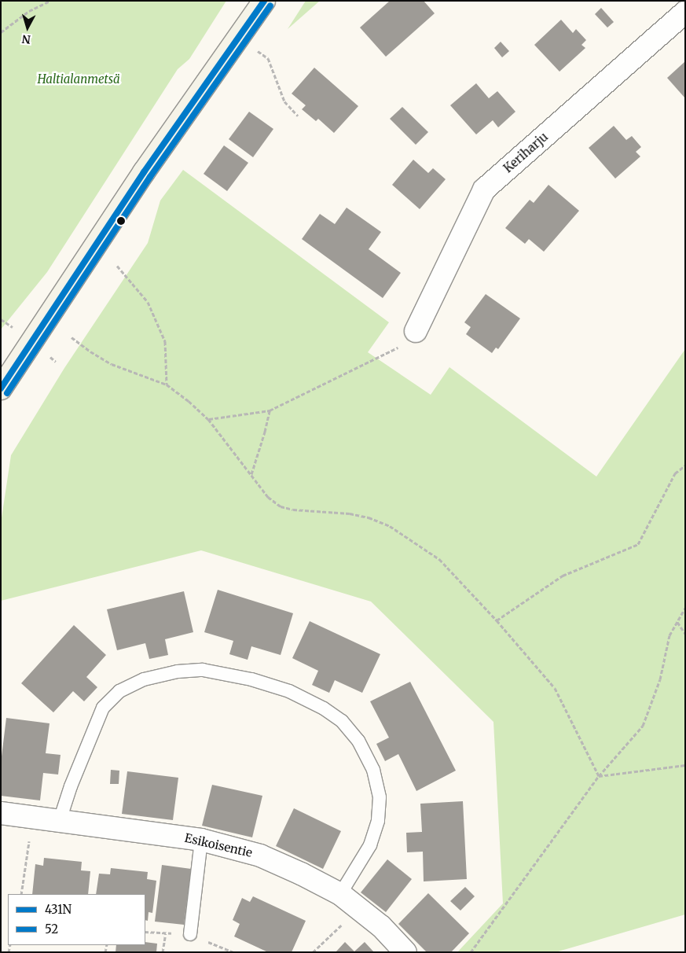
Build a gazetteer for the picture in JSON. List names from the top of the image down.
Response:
{
  "streets": {
    "street": ["Keriharju", "Esikoisentie"]
  },
  "parks": ["Haltialanmetsä"],
  "lines": ["transit line 431N", "transit line 52"],
  "legend": ["431N", "52"],
  "north": "bottom"
}
